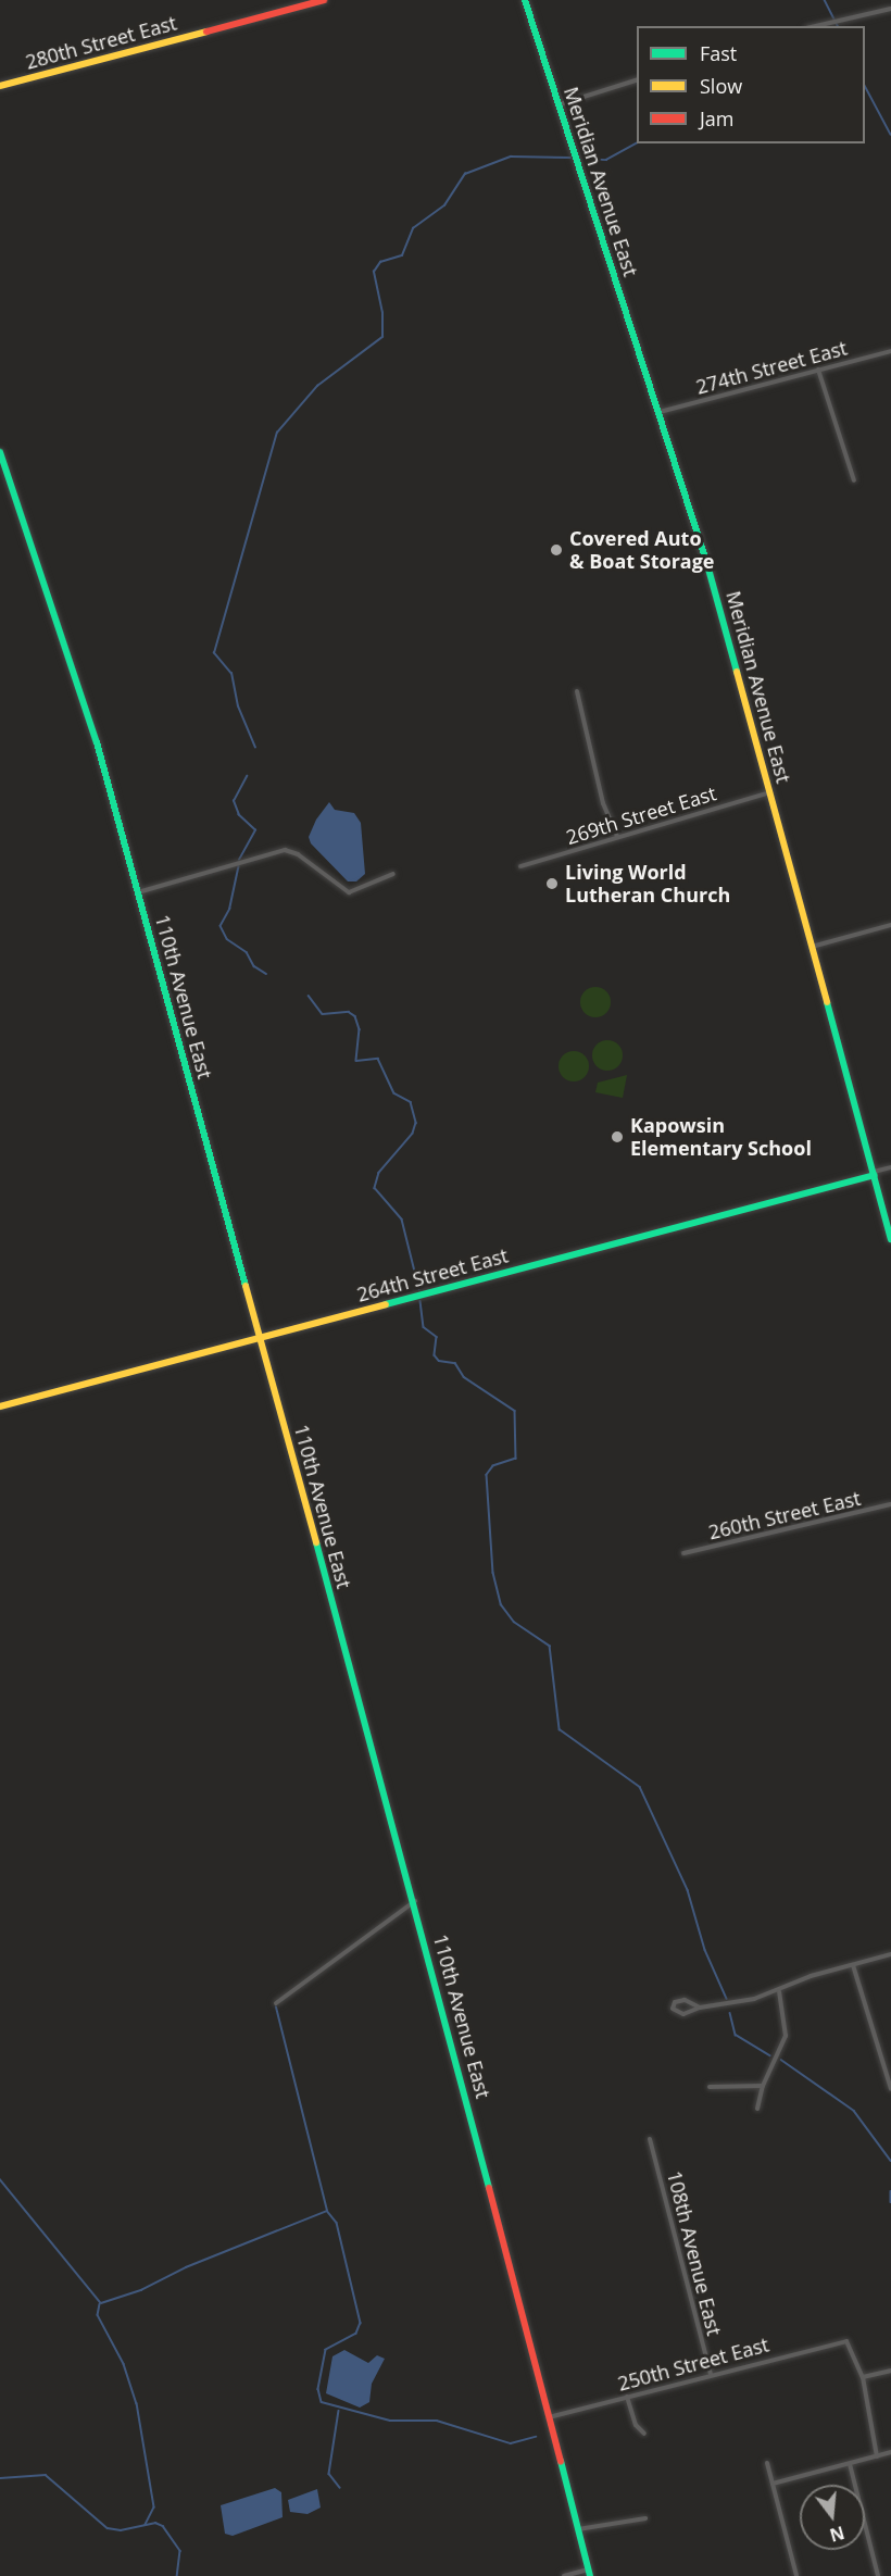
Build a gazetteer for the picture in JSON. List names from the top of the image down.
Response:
{
  "streets": {
    "street": [
      "280th Street East",
      "Meridian Avenue East",
      "274th Street East",
      "269th Street East",
      "110th Avenue East",
      "264th Street East",
      "260th Street East",
      "108th Avenue East",
      "250th Street East"
    ]
  },
  "crossings": [
    ["Meridian Avenue East", "274th Street East"],
    ["Meridian Avenue East", "269th Street East"],
    ["Meridian Avenue East", "264th Street East"],
    ["110th Avenue East", "264th Street East"],
    ["110th Avenue East", "250th Street East"],
    ["108th Avenue East", "250th Street East"]
  ],
  "places": ["Covered Auto & Boat Storage", "Living World Lutheran Church", "Kapowsin Elementary School"],
  "legend": ["Fast", "Slow", "Jam"],
  "north": "bottom"
}
